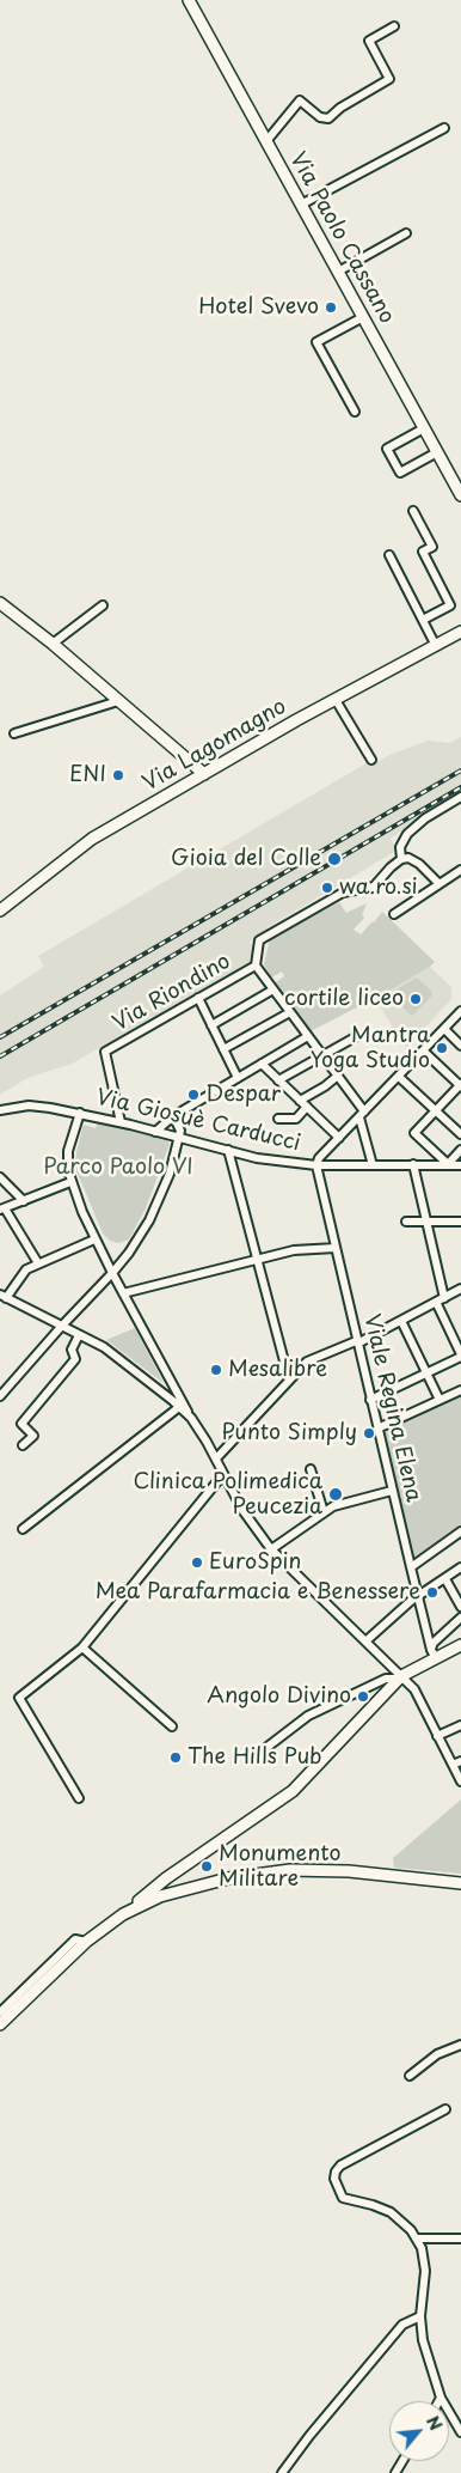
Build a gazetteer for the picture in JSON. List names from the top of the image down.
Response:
{
  "streets": {
    "main road": ["Via Paolo Cassano", "Via Lagomagno"],
    "street": ["Via Riondino", "Via Giosuè Carducci", "Viale Regina Elena"]
  },
  "crossings": [
    ["Via Riondino", "Via Giosuè Carducci"],
    ["Via Giosuè Carducci", "Viale Regina Elena"]
  ],
  "parks": ["Parco Paolo VI"],
  "places": [
    "Hotel Svevo",
    "ENI",
    "Gioia del Colle",
    "wa.ro.si",
    "cortile liceo",
    "Mantra Yoga Studio",
    "Despar",
    "Mesalibre",
    "Punto Simply",
    "Clinica Polimedica Peucezia",
    "EuroSpin",
    "Mea Parafarmacia e Benessere",
    "Angolo Divino",
    "The Hills Pub",
    "Monumento Militare"
  ],
  "north": "top right"
}
